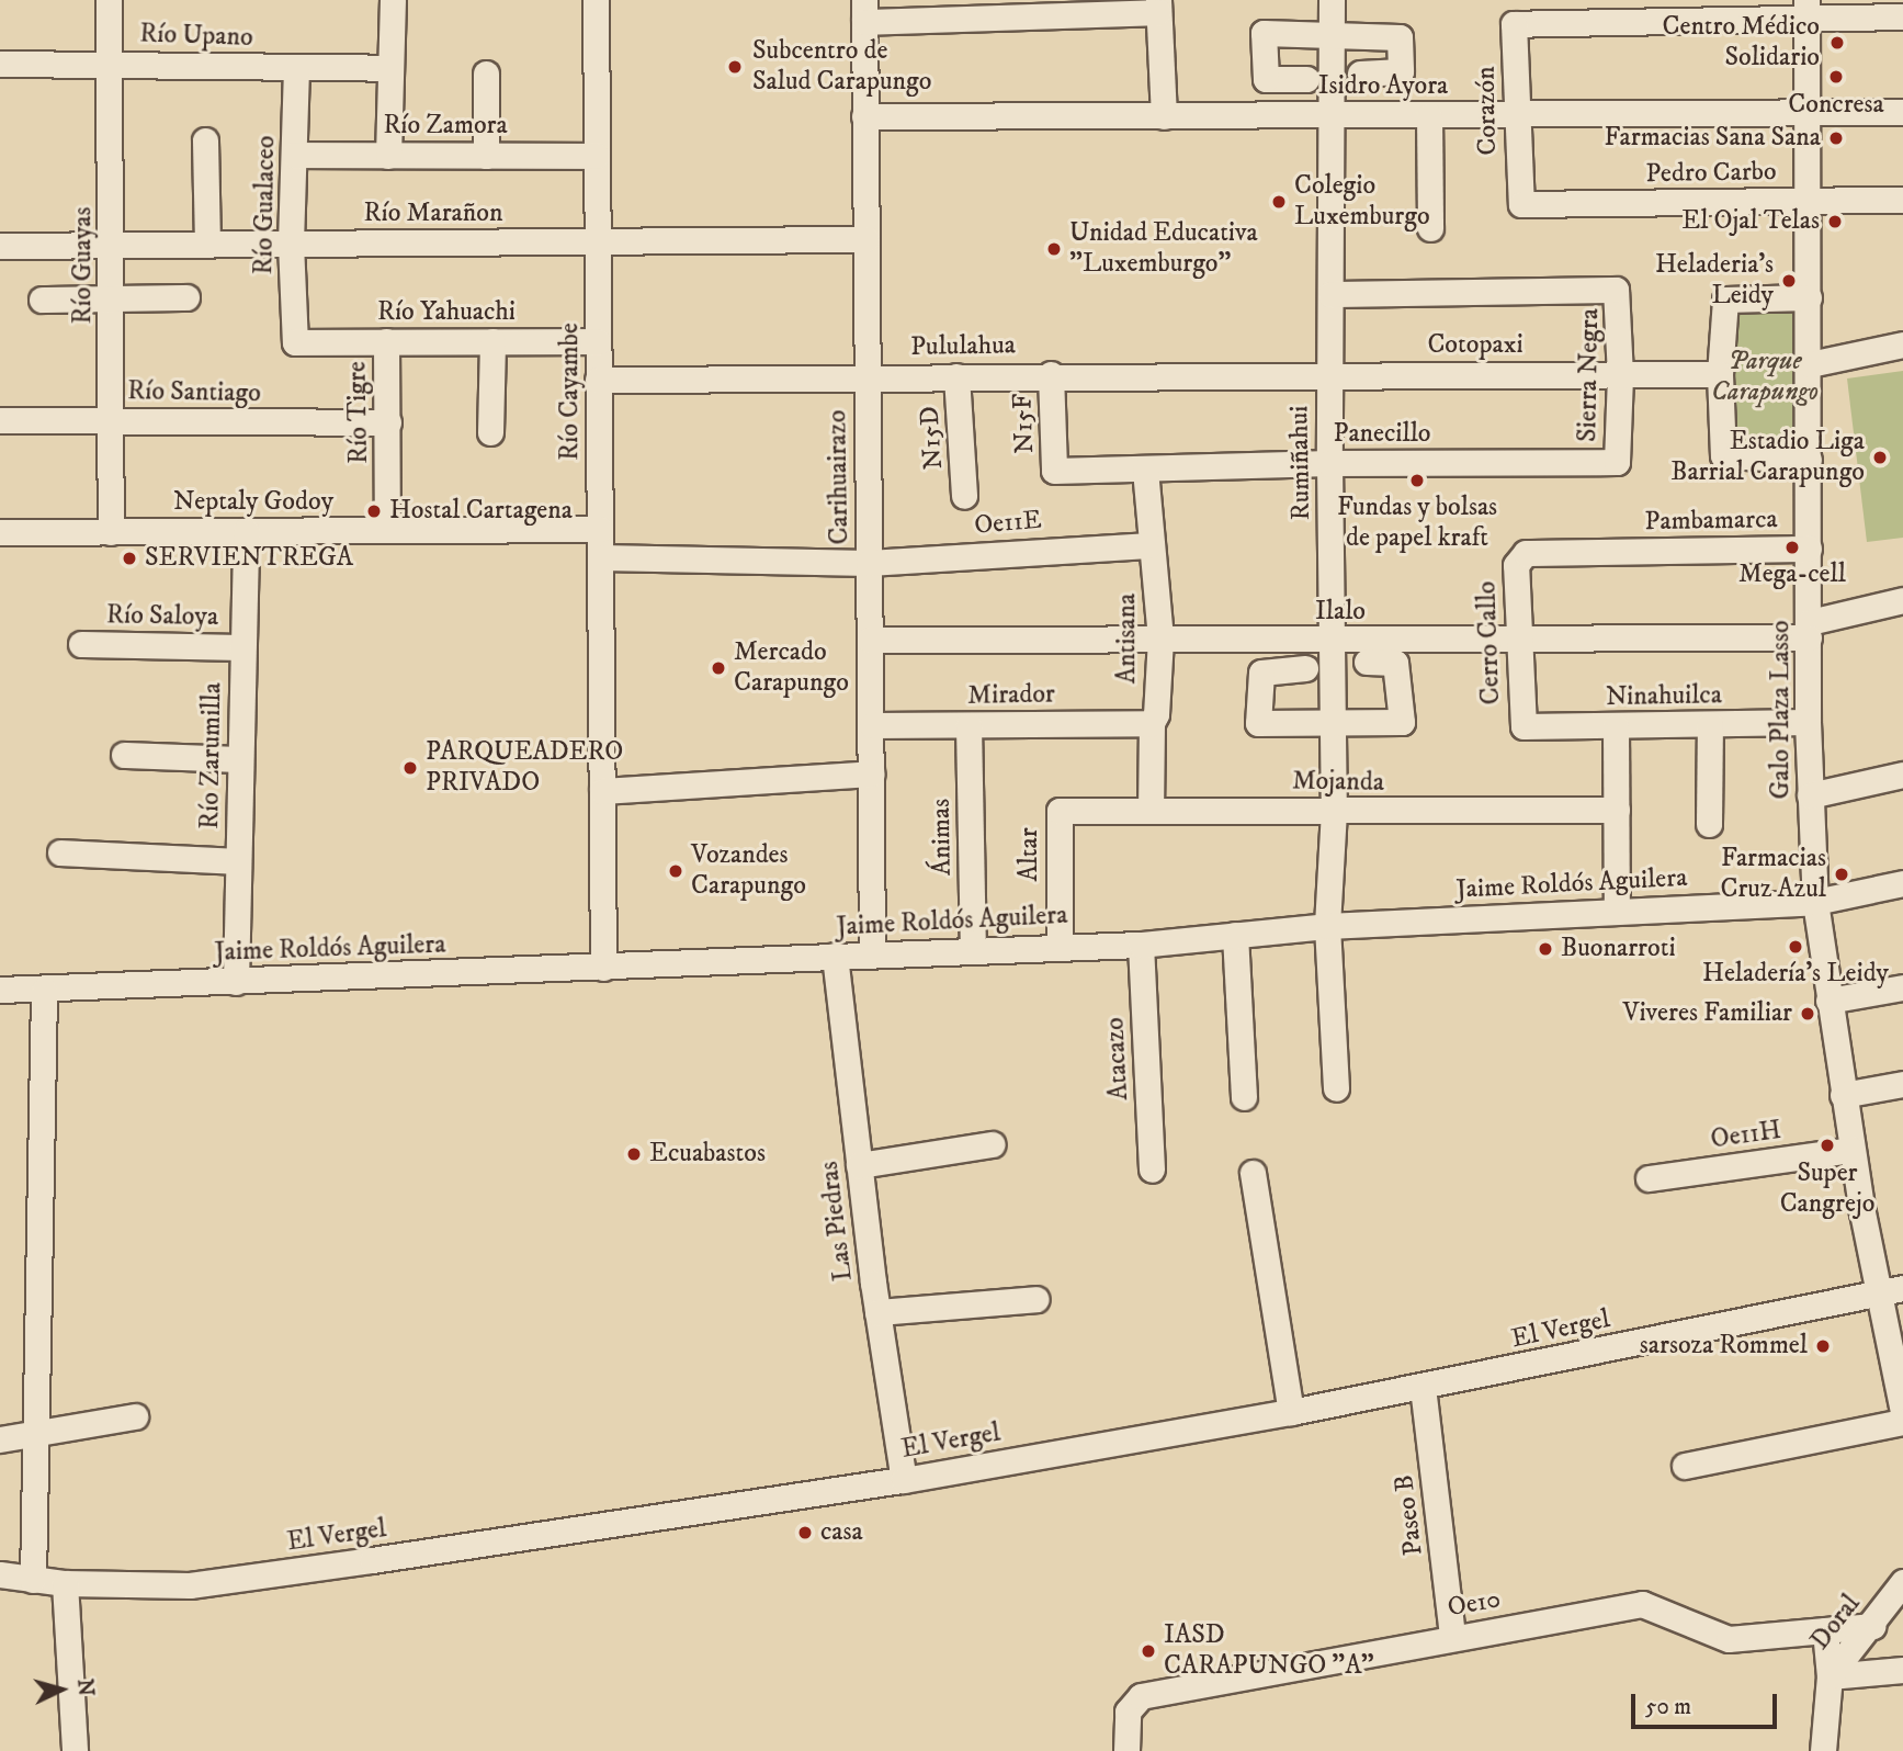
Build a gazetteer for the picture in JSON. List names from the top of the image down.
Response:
{
  "streets": {
    "street": [
      "Río Upano",
      "Isidro Ayora",
      "Corazón",
      "Río Zamora",
      "Pedro Carbo",
      "Río Gualaceo",
      "Río Marañon",
      "Río Guayas",
      "Río Yahuachi",
      "Cotopaxi",
      "Pululahua",
      "Sierra Negra",
      "Río Cayambe",
      "Río Santiago",
      "Río Tigre",
      "N15F",
      "Panecillo",
      "N15D",
      "Rumiñahui",
      "Carihuairazo",
      "Neptaly Godoy",
      "Pambamarca",
      "Oe11E",
      "Ilalo",
      "Río Saloya",
      "Antisana",
      "Cerro Callo",
      "Mirador",
      "Ninahuilca",
      "Galo Plaza Lasso",
      "Río Zarumilla",
      "Mojanda",
      "Ánimas",
      "Altar",
      "Jaime Roldós Aguilera",
      "Atacazo",
      "Oe11H",
      "Las Piedras",
      "El Vergel",
      "Paseo B",
      "Oe10",
      "Doral"
    ]
  },
  "crossings": [
    ["Río Upano", "Río Gualaceo"],
    ["Río Upano", "Río Guayas"],
    ["Isidro Ayora", "Corazón"],
    ["Isidro Ayora", "Rumiñahui"],
    ["Isidro Ayora", "Carihuairazo"],
    ["Isidro Ayora", "Galo Plaza Lasso"],
    ["Corazón", "Pedro Carbo"],
    ["Río Zamora", "Río Gualaceo"],
    ["Río Zamora", "Río Cayambe"],
    ["Pedro Carbo", "Galo Plaza Lasso"],
    ["Río Gualaceo", "Río Marañon"],
    ["Río Gualaceo", "Río Yahuachi"],
    ["Río Marañon", "Río Guayas"],
    ["Río Marañon", "Río Cayambe"],
    ["Río Marañon", "Carihuairazo"],
    ["Río Guayas", "Río Santiago"],
    ["Río Guayas", "Neptaly Godoy"],
    ["Río Yahuachi", "Río Cayambe"],
    ["Río Yahuachi", "Río Tigre"],
    ["Cotopaxi", "Pululahua"],
    ["Cotopaxi", "Sierra Negra"],
    ["Cotopaxi", "Rumiñahui"],
    ["Pululahua", "Río Cayambe"],
    ["Pululahua", "N15F"],
    ["Pululahua", "N15D"],
    ["Pululahua", "Rumiñahui"],
    ["Pululahua", "Carihuairazo"],
    ["Sierra Negra", "Panecillo"],
    ["Sierra Negra", "Rumiñahui"],
    ["Río Cayambe", "Neptaly Godoy"],
    ["Río Cayambe", "Oe11E"],
    ["Río Cayambe", "Jaime Roldós Aguilera"],
    ["Río Santiago", "Río Tigre"],
    ["Río Tigre", "Neptaly Godoy"],
    ["N15F", "Panecillo"],
    ["Panecillo", "Rumiñahui"],
    ["Panecillo", "Antisana"],
    ["Rumiñahui", "Ilalo"],
    ["Rumiñahui", "Mojanda"],
    ["Rumiñahui", "Jaime Roldós Aguilera"],
    ["Carihuairazo", "Oe11E"],
    ["Carihuairazo", "Ilalo"],
    ["Carihuairazo", "Mirador"],
    ["Carihuairazo", "Jaime Roldós Aguilera"],
    ["Neptaly Godoy", "Río Zarumilla"],
    ["Pambamarca", "Cerro Callo"],
    ["Pambamarca", "Galo Plaza Lasso"],
    ["Oe11E", "Antisana"],
    ["Ilalo", "Antisana"],
    ["Ilalo", "Cerro Callo"],
    ["Ilalo", "Galo Plaza Lasso"],
    ["Río Saloya", "Río Zarumilla"],
    ["Antisana", "Mirador"],
    ["Antisana", "Mojanda"],
    ["Cerro Callo", "Ninahuilca"],
    ["Mirador", "Ánimas"],
    ["Ninahuilca", "Galo Plaza Lasso"],
    ["Galo Plaza Lasso", "Jaime Roldós Aguilera"],
    ["Galo Plaza Lasso", "Oe11H"],
    ["Galo Plaza Lasso", "El Vergel"],
    ["Río Zarumilla", "Jaime Roldós Aguilera"],
    ["Mojanda", "Altar"],
    ["Ánimas", "Jaime Roldós Aguilera"],
    ["Altar", "Jaime Roldós Aguilera"],
    ["Jaime Roldós Aguilera", "Atacazo"],
    ["Jaime Roldós Aguilera", "Las Piedras"],
    ["Las Piedras", "El Vergel"],
    ["El Vergel", "Paseo B"],
    ["Paseo B", "Oe10"],
    ["Oe10", "Doral"]
  ],
  "parks": ["Parque Carapungo"],
  "places": [
    "Centro Médico Solidario",
    "Subcentro de Salud Carapungo",
    "Concresa",
    "Farmacias Sana Sana",
    "Colegio Luxemburgo",
    "El Ojal Telas",
    "Unidad Educativa \"Luxemburgo\"",
    "Heladeria's Leidy",
    "Estadio Liga Barrial Carapungo",
    "Fundas y bolsas de papel kraft",
    "Hostal Cartagena",
    "Mega-cell",
    "SERVIENTREGA",
    "Mercado Carapungo",
    "PARQUEADERO PRIVADO",
    "Vozandes Carapungo",
    "Farmacias Cruz Azul",
    "Heladería's Leidy",
    "Buonarroti",
    "Viveres Familiar",
    "Super Cangrejo",
    "Ecuabastos",
    "sarsoza Rommel",
    "casa",
    "IASD CARAPUNGO \"A\""
  ],
  "scale_bar": "50 m",
  "north": "right"
}
